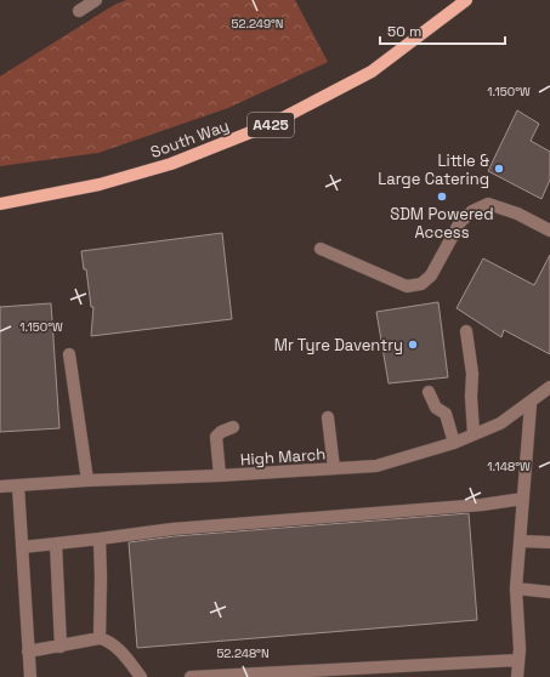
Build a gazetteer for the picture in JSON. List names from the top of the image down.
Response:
{
  "streets": {
    "main road": ["A425", "South Way"],
    "street": ["High March"]
  },
  "places": ["Little & Large Catering", "SDM Powered Access", "Mr Tyre Daventry"],
  "scale_bar": "50 m",
  "coordinates": [
    "52.249°N",
    "1.150°W",
    "1.148°W",
    "52.248°N"
  ]
}
